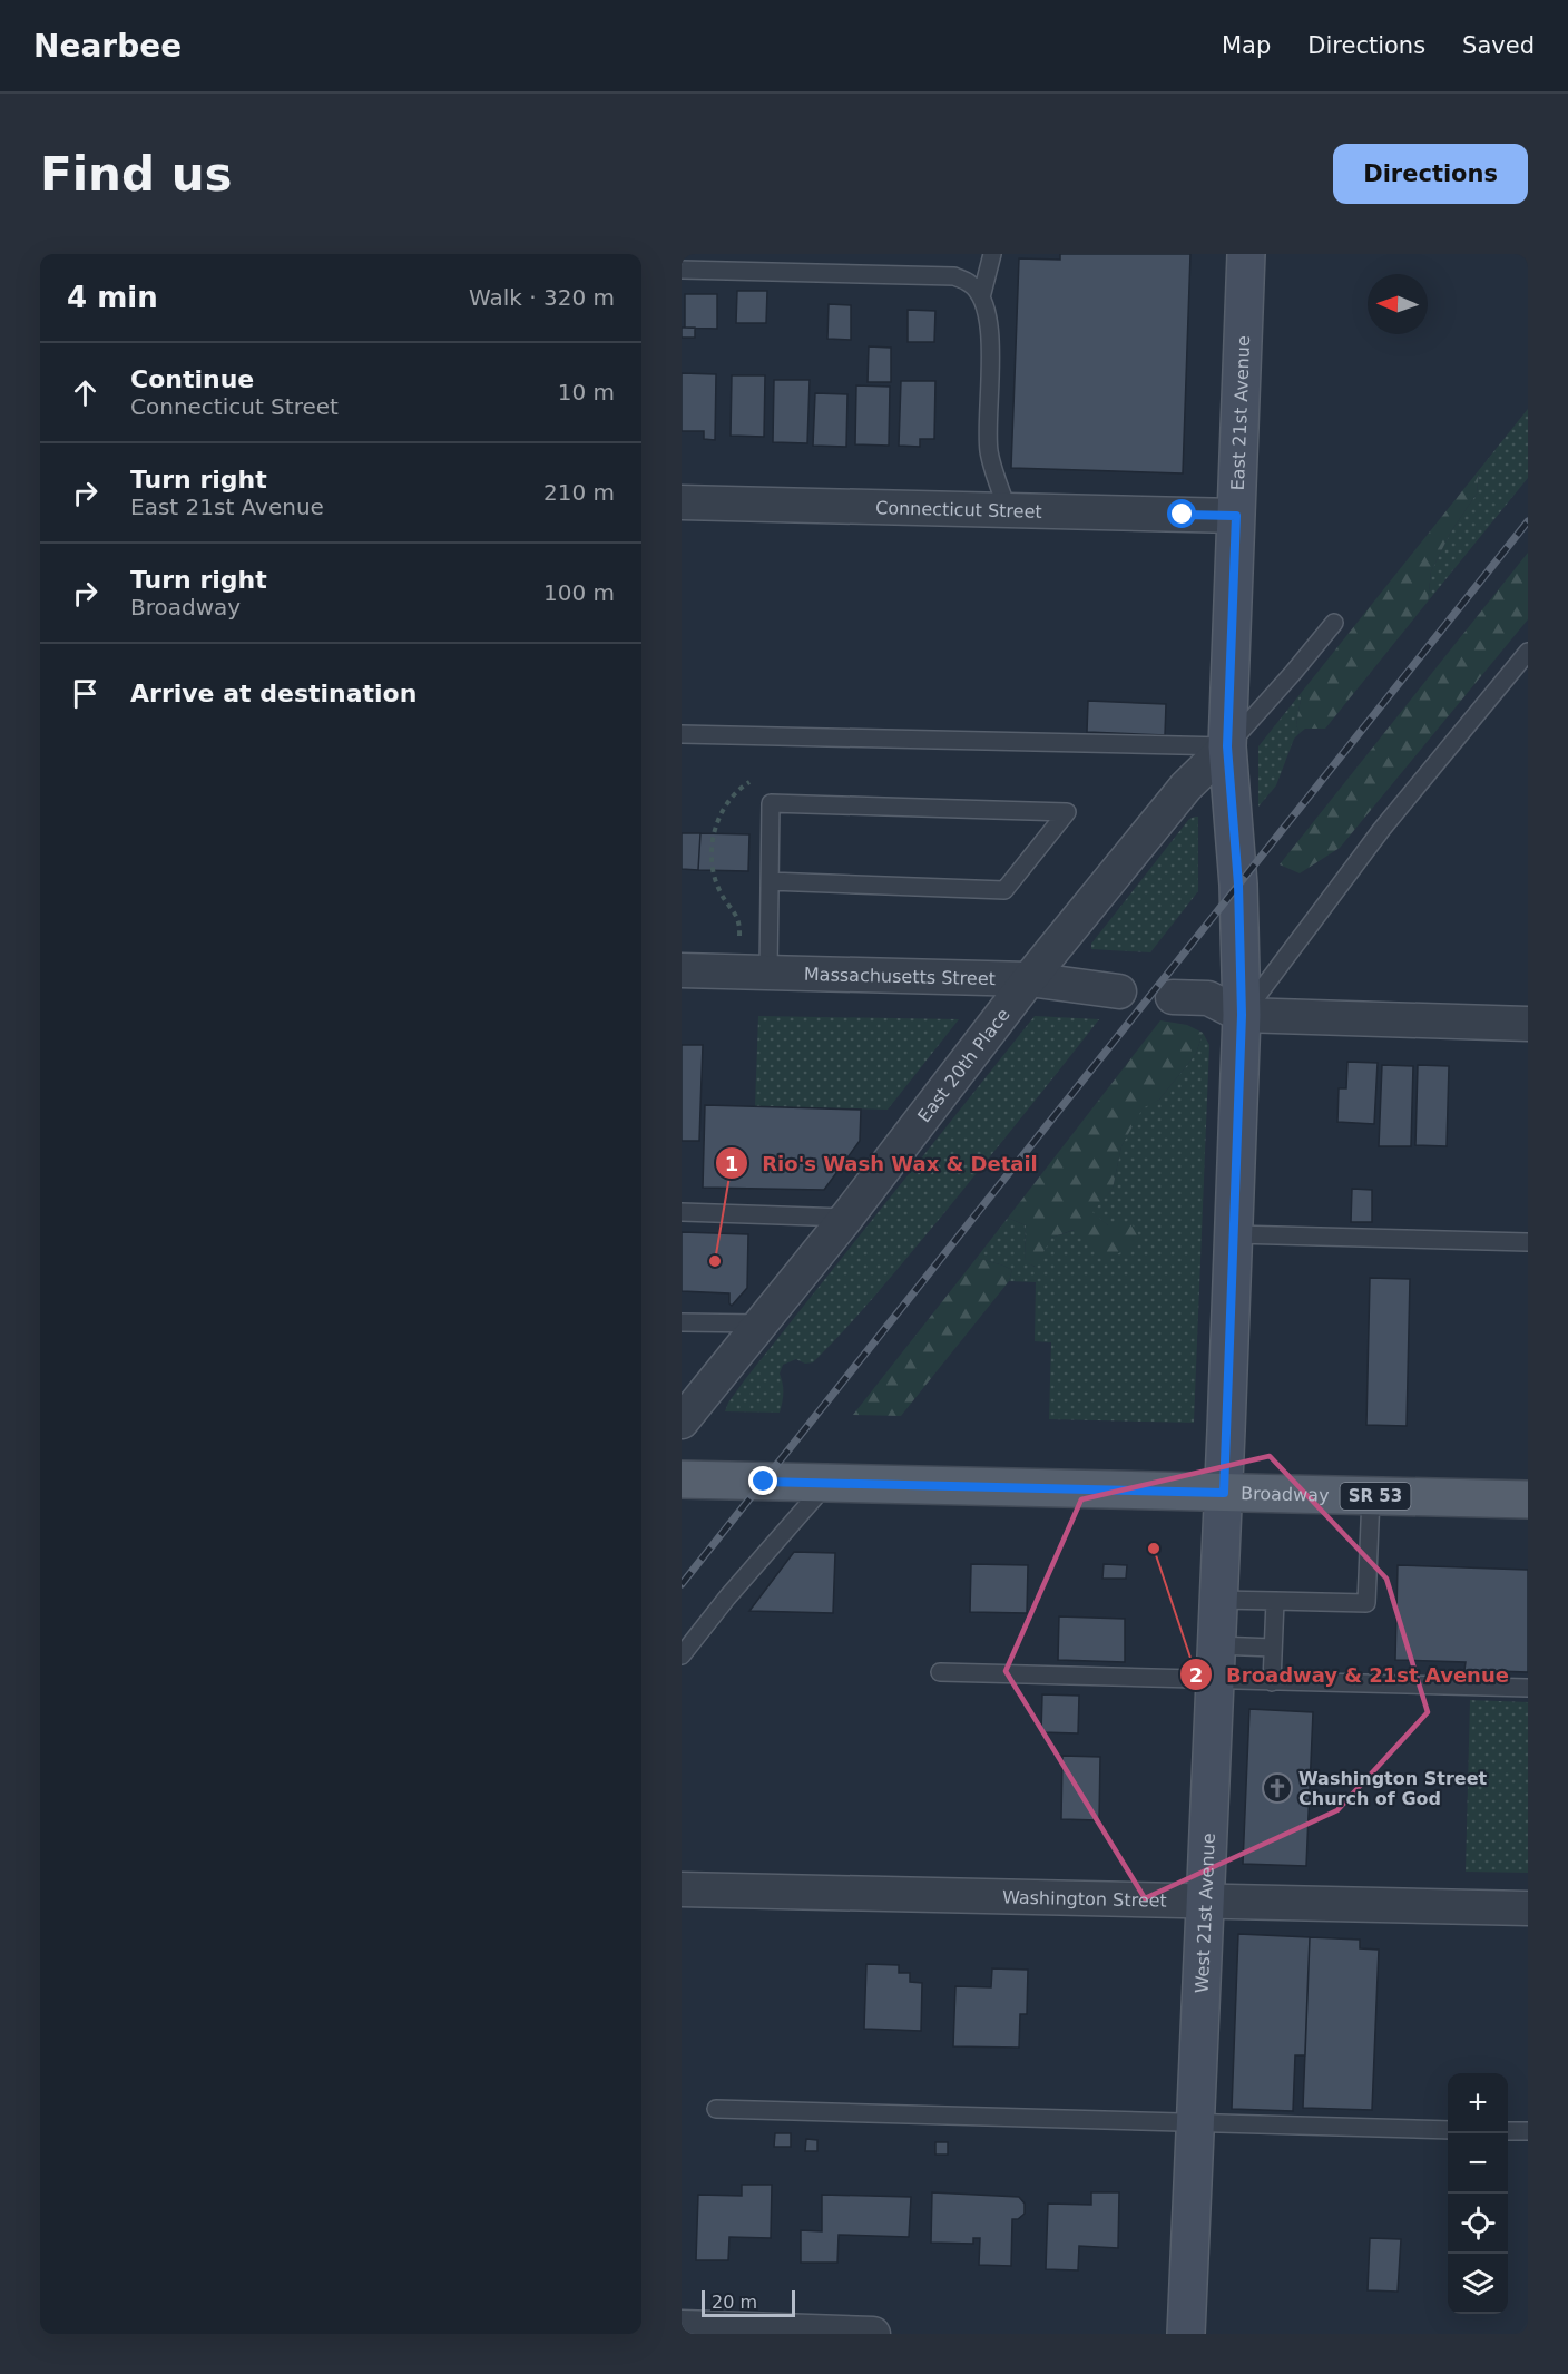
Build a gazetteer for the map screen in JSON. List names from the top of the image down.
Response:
{
  "streets": {
    "main road": ["Broadway", "SR 53"],
    "street": [
      "East 21st Avenue",
      "Connecticut Street",
      "Massachusetts Street",
      "East 20th Place",
      "Washington Street",
      "West 21st Avenue"
    ]
  },
  "crossings": [
    ["East 21st Avenue", "Connecticut Street"],
    ["East 21st Avenue", "East 20th Place"],
    ["East 21st Avenue", "Broadway"],
    ["East 21st Avenue", "West 21st Avenue"],
    ["Massachusetts Street", "East 20th Place"],
    ["Broadway", "West 21st Avenue"],
    ["Washington Street", "West 21st Avenue"]
  ],
  "places": {
    "other": ["Rio's Wash Wax & Detail", "Broadway & 21st Avenue"],
    "church": ["Washington Street Church of God"]
  },
  "scale_bar": "20 m",
  "north": "left",
  "page": {
    "header": "Nearbee",
    "nav": ["Map", "Directions", "Saved"],
    "buttons": "Directions",
    "title": "Find us",
    "heading": ["4 min", "Walk · 320 m"],
    "list": [
      ["Continue", "Connecticut Street", "10 m"],
      ["Turn right", "East 21st Avenue", "210 m"],
      ["Turn right", "Broadway", "100 m"],
      "Arrive at destination"
    ],
    "map_buttons": ["+", "−"],
    "scale": "20 m"
  }
}
